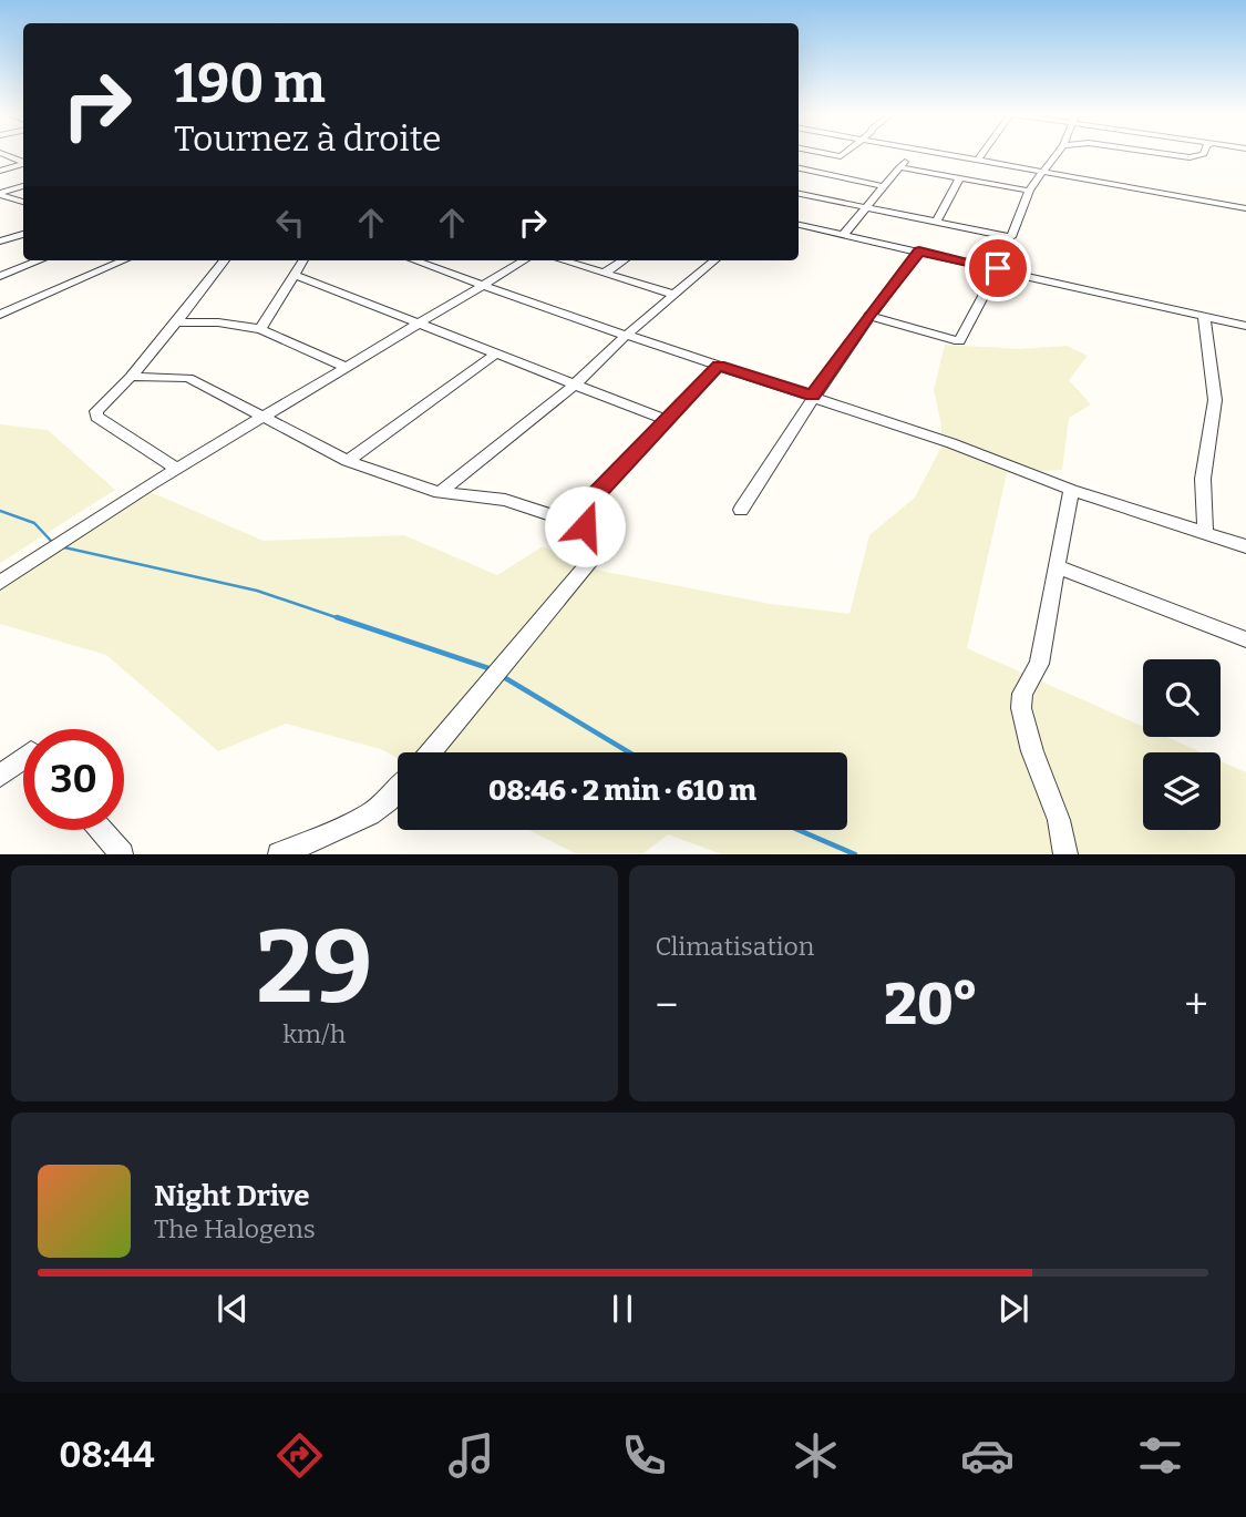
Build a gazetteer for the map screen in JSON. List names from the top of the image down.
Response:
{
  "page": {
    "turn": ["190 m", "Tournez à droite"],
    "limit": "30",
    "trip": "08:46 · 2 min · 610 m",
    "tile": [
      ["29", "km/h"],
      "Climatisation"
    ],
    "heat": ["−", "20°", "+"],
    "song": ["Night Drive", "The Halogens"],
    "tabs": "08:44"
  }
}
